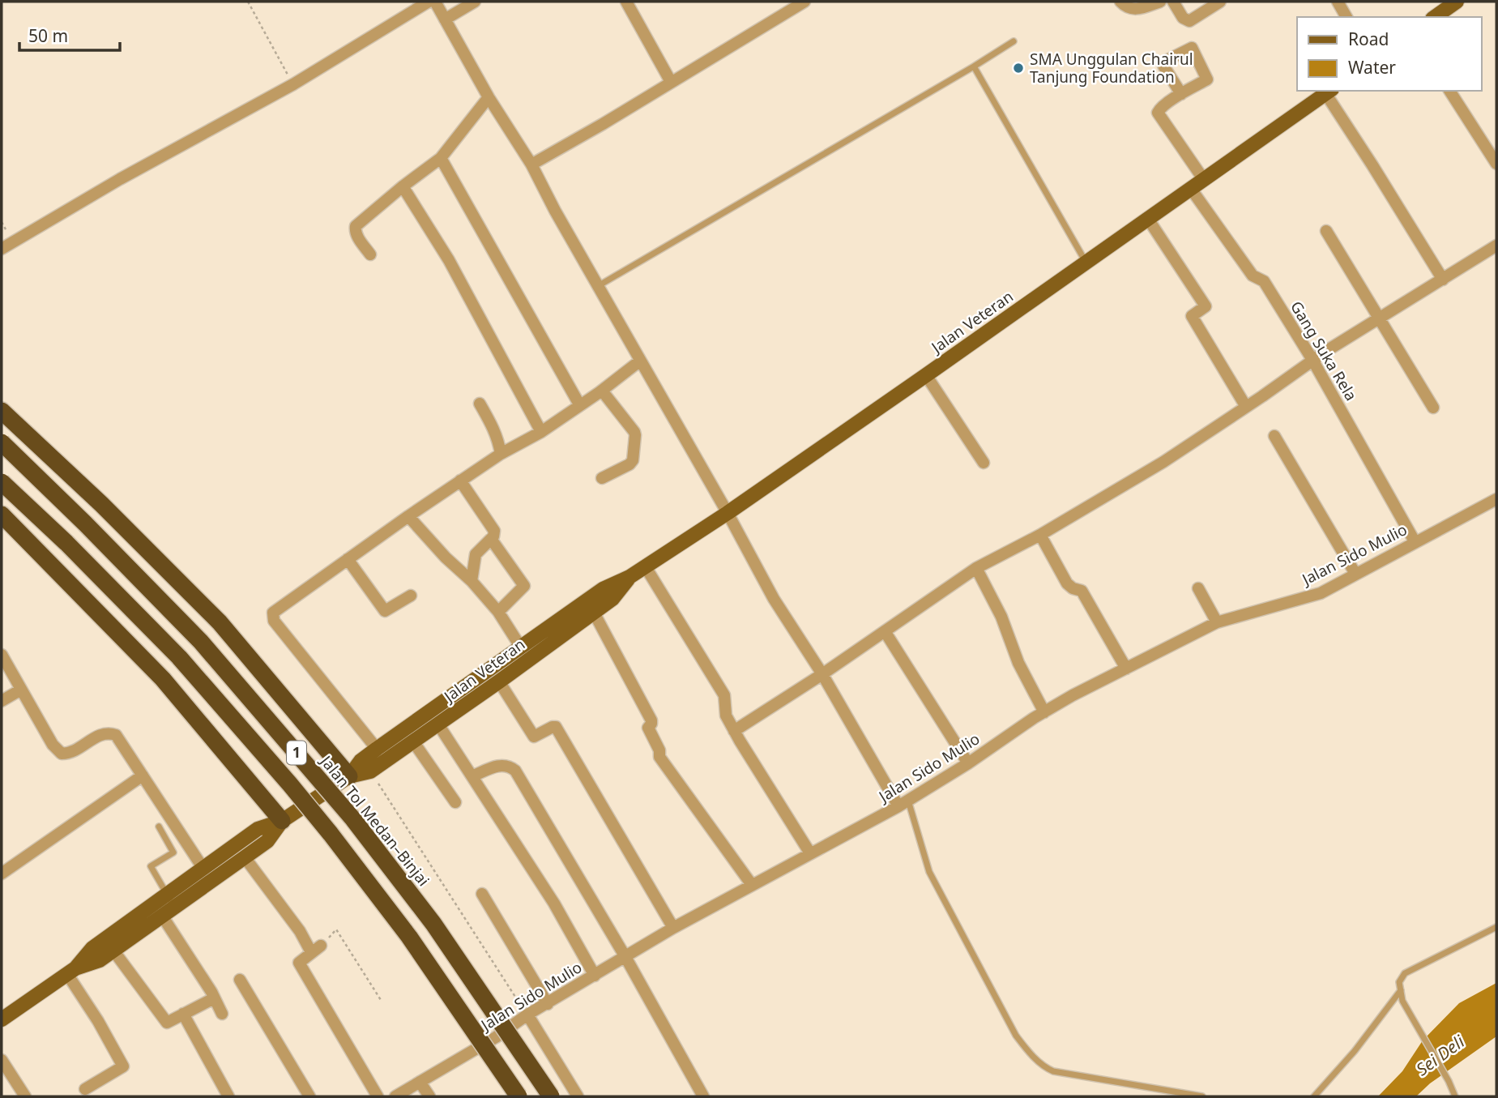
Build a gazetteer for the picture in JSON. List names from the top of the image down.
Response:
{
  "streets": {
    "highway": ["1", "Jalan Tol Medan–Binjai"],
    "main road": ["Jalan Veteran"],
    "street": ["Gang Suka Rela", "Jalan Sido Mulio"]
  },
  "crossings": [
    ["Jalan Veteran", "Gang Suka Rela"],
    ["Gang Suka Rela", "Jalan Sido Mulio"]
  ],
  "water": ["Sei Deli"],
  "places": ["SMA Unggulan Chairul Tanjung Foundation"],
  "legend": ["Road", "Water"],
  "scale_bar": "50 m"
}
